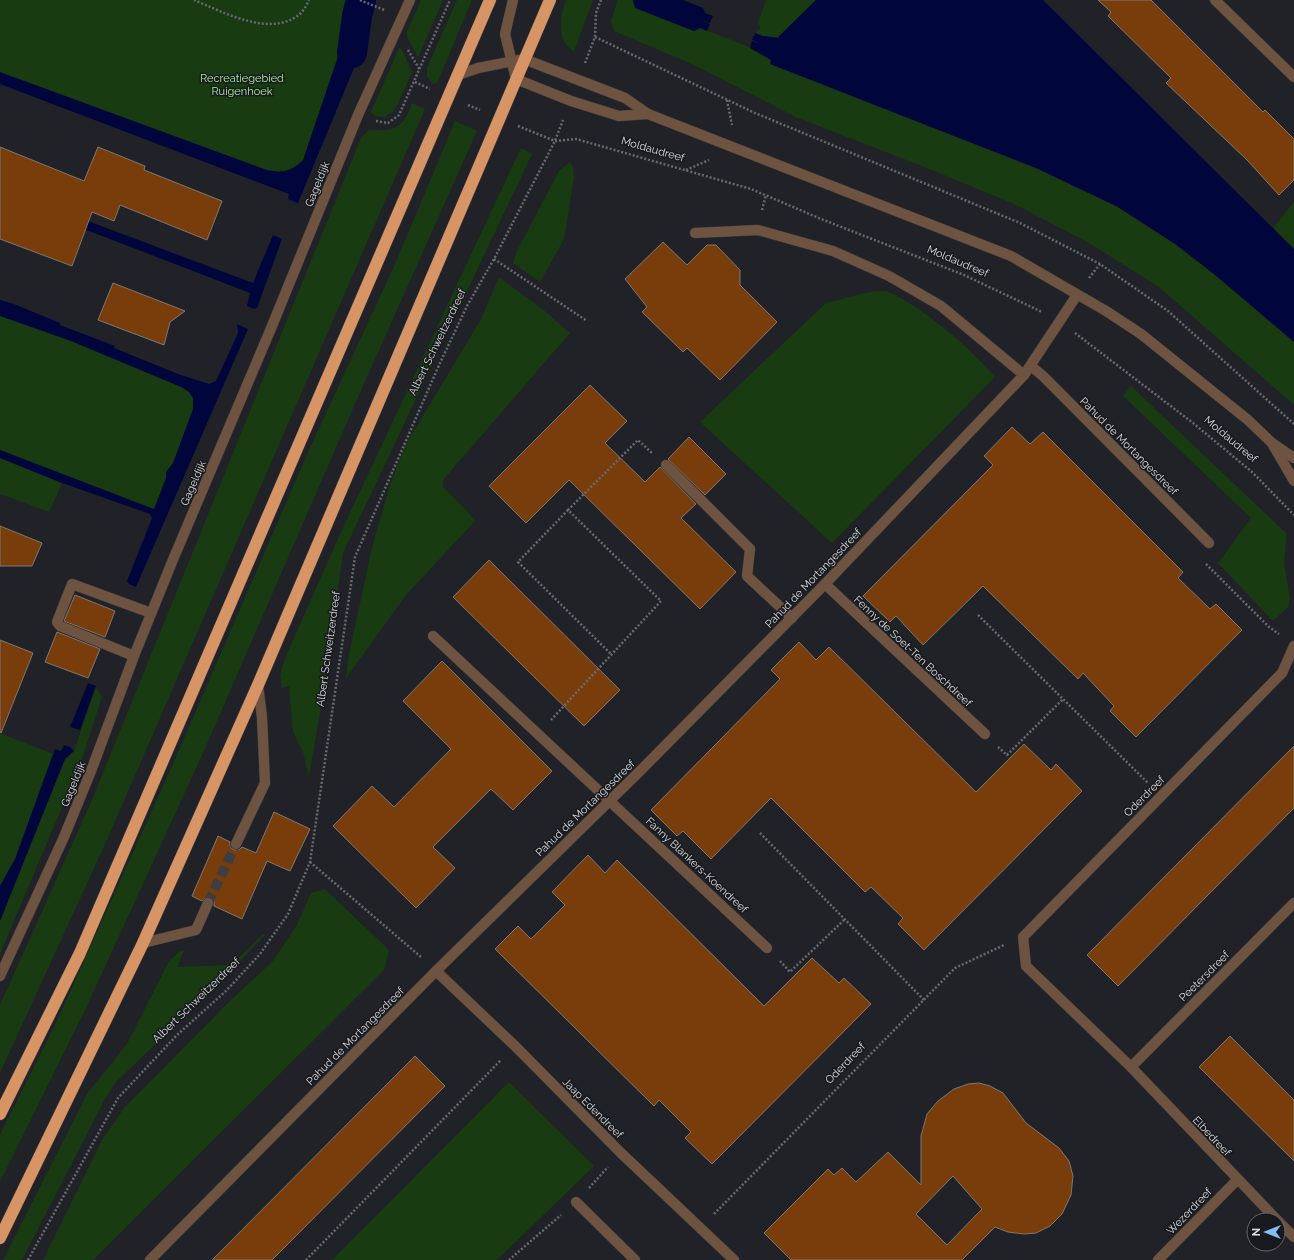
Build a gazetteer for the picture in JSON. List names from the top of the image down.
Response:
{
  "streets": {
    "street": [
      "Moldaudreef",
      "Gageldijk",
      "Pahud de Mortangesdreef",
      "Fenny de Soet-Ten Boschdreef",
      "Oderdreef",
      "Fanny Blankers-Koendreef",
      "Peetersdreef",
      "Jaap Edendreef",
      "Elbedreef",
      "Wezerdreef"
    ],
    "path": ["Albert Schweitzerdreef"]
  },
  "crossings": [
    ["Moldaudreef", "Albert Schweitzerdreef"],
    ["Moldaudreef", "Pahud de Mortangesdreef"],
    ["Pahud de Mortangesdreef", "Fenny de Soet-Ten Boschdreef"],
    ["Pahud de Mortangesdreef", "Fanny Blankers-Koendreef"],
    ["Pahud de Mortangesdreef", "Jaap Edendreef"],
    ["Oderdreef", "Jaap Edendreef"],
    ["Peetersdreef", "Elbedreef"],
    ["Elbedreef", "Wezerdreef"]
  ],
  "parks": ["Recreatiegebied Ruigenhoek"],
  "north": "left"
}
